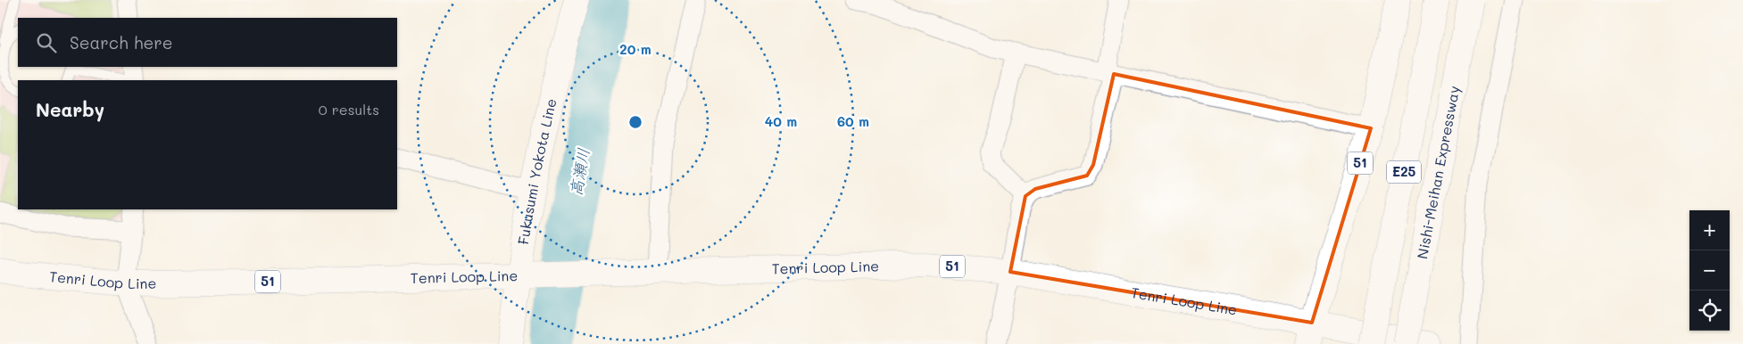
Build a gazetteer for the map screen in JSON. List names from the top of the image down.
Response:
{
  "streets": {
    "main road": [
      "51",
      "Fukusumi Yokota Line",
      "E25",
      "Nishi-Meihan Expressway",
      "Tenri Loop Line"
    ]
  },
  "crossings": [
    ["51", "Tenri Loop Line"],
    ["Fukusumi Yokota Line", "Tenri Loop Line"]
  ],
  "water": ["高瀬川"],
  "page": {
    "search": "Search here",
    "heading": ["Nearby", "0 results"],
    "map_buttons": ["+", "−"]
  },
  "rings": ["20 m", "40 m", "60 m"]
}
